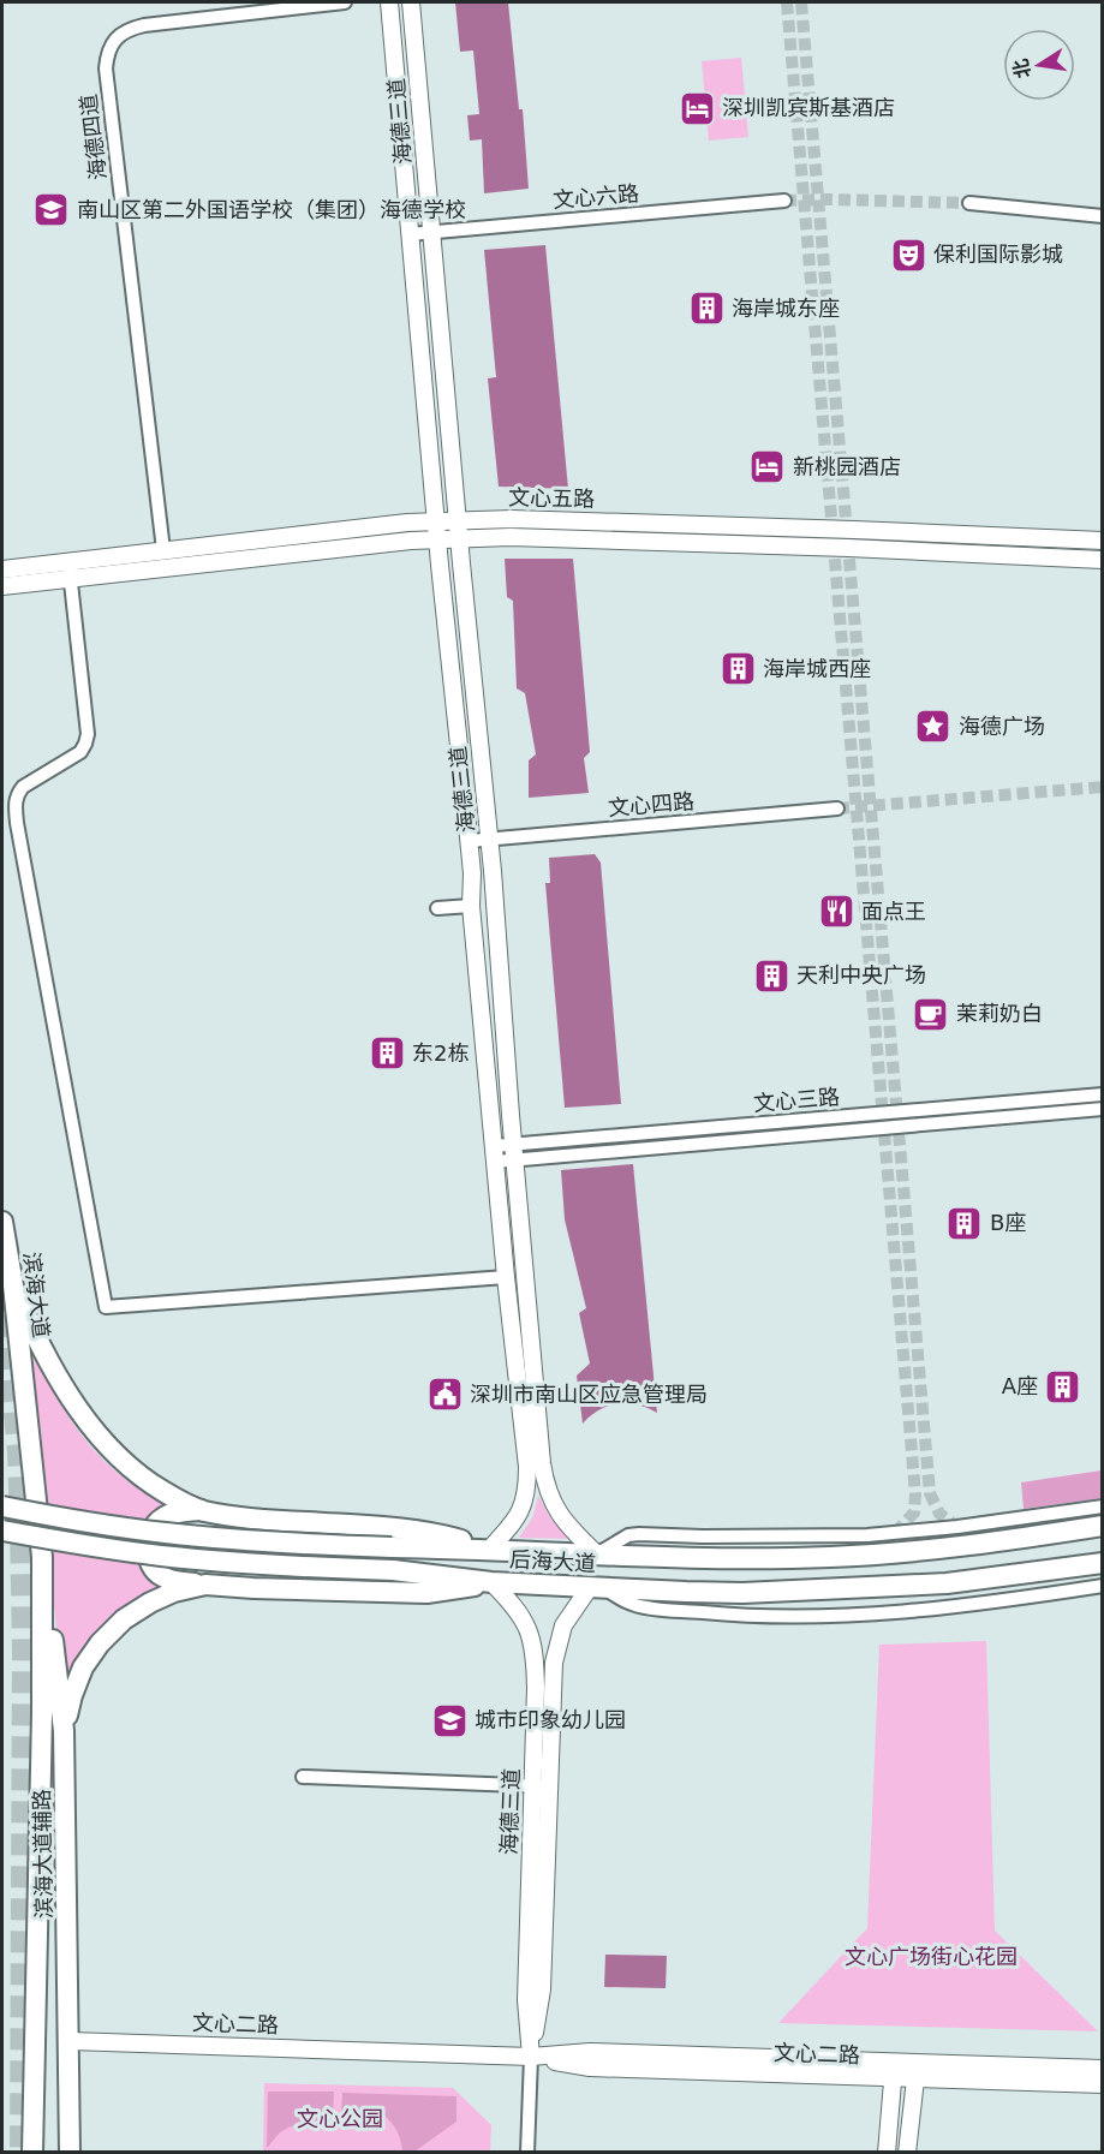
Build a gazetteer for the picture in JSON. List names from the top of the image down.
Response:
{
  "streets": {
    "main road": ["滨海大道", "后海大道", "滨海大道辅路"],
    "street": [
      "海德三道",
      "海德四道",
      "文心六路",
      "文心五路",
      "文心四路",
      "文心三路",
      "文心二路"
    ]
  },
  "crossings": [
    ["海德三道", "文心六路"],
    ["海德三道", "文心五路"],
    ["海德三道", "文心四路"],
    ["海德三道", "文心三路"],
    ["海德三道", "后海大道"],
    ["海德三道", "文心二路"],
    ["海德四道", "文心五路"],
    ["滨海大道", "滨海大道辅路"],
    ["滨海大道辅路", "文心二路"]
  ],
  "parks": ["文心广场街心花园", "文心公园"],
  "places": {
    "hotel": ["深圳凯宾斯基酒店", "新桃园酒店"],
    "school or university": ["南山区第二外国语学校（集团）海德学校", "城市印象幼儿园"],
    "theatre": ["保利国际影城"],
    "building": [
      "海岸城东座",
      "海岸城西座",
      "天利中央广场",
      "东2栋",
      "B座",
      "A座"
    ],
    "place": ["海德广场"],
    "restaurant": ["面点王"],
    "cafe": ["茉莉奶白"],
    "public building": ["深圳市南山区应急管理局"]
  },
  "north": "left"
}
